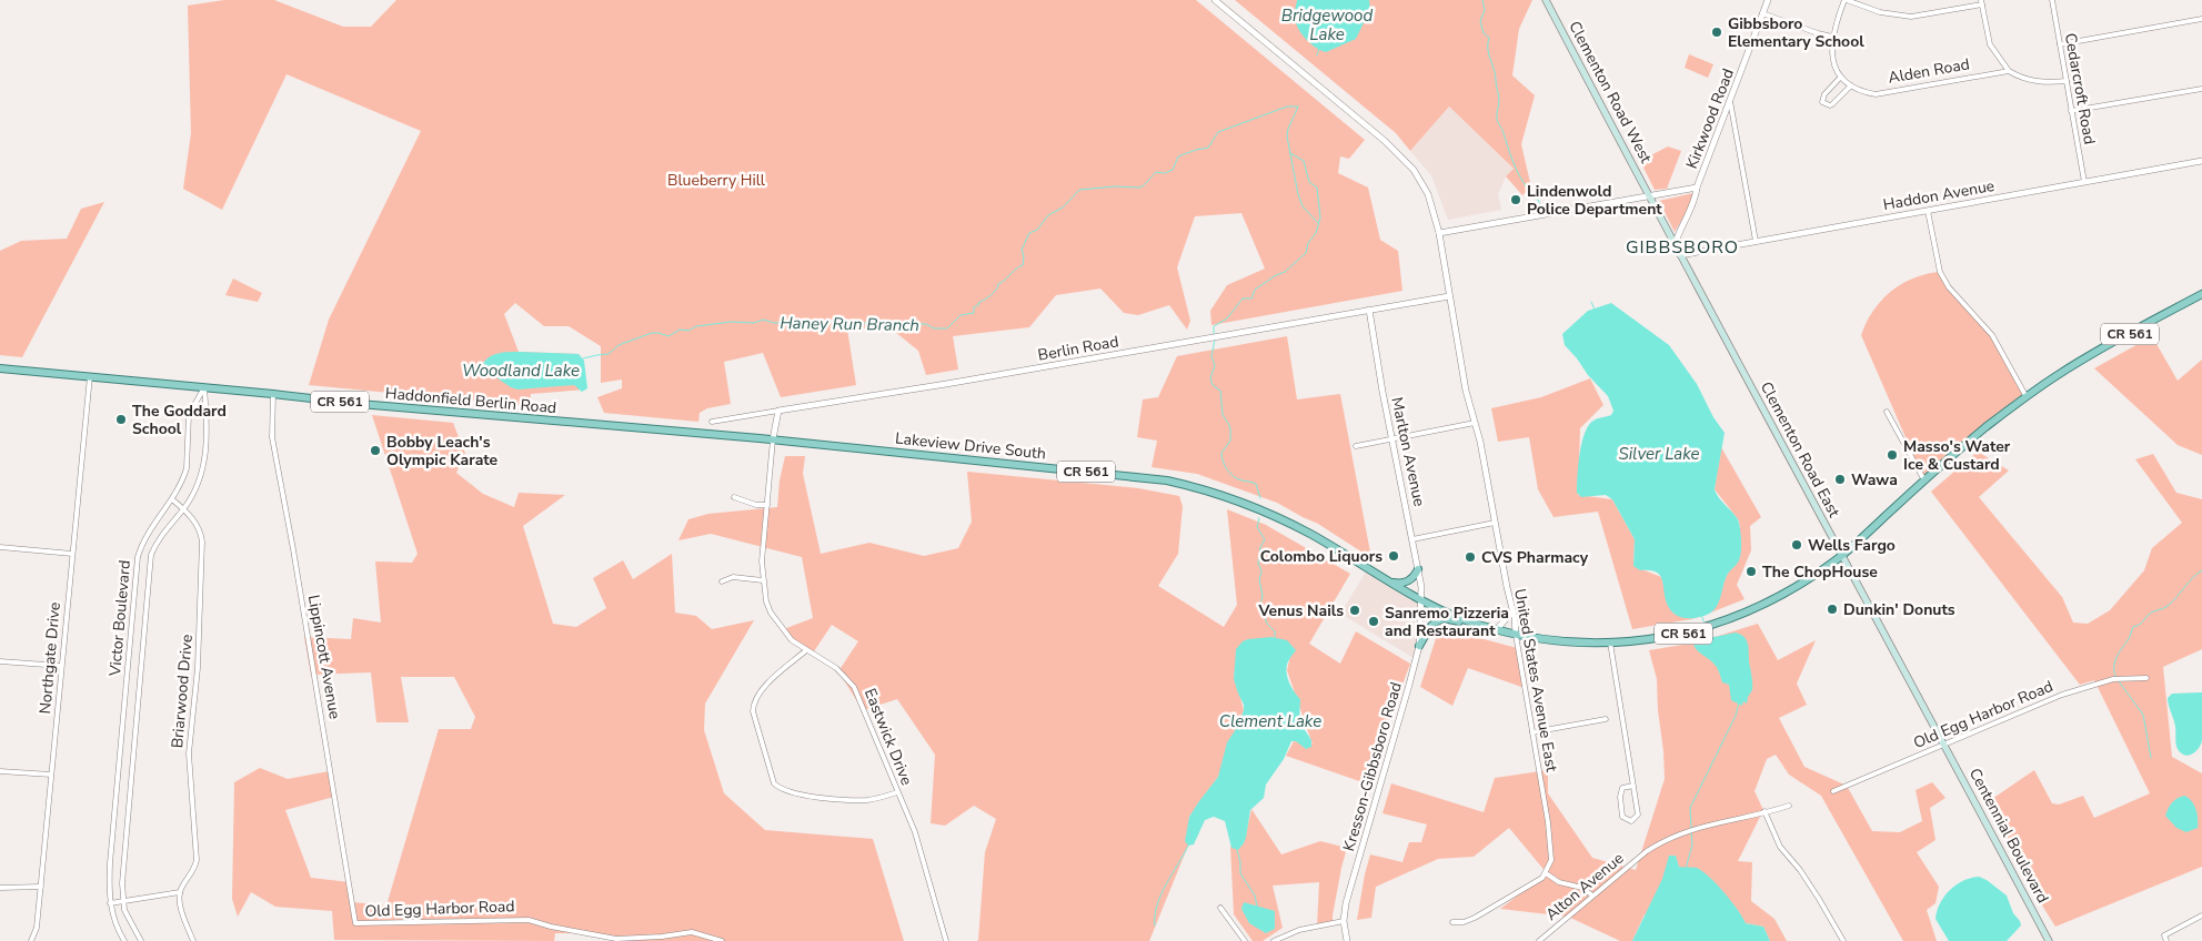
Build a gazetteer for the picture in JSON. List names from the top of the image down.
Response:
{
  "streets": {
    "main road": [
      "Clementon Road West",
      "CR 561",
      "Haddonfield Berlin Road",
      "Lakeview Drive South",
      "Clementon Road East",
      "Centennial Boulevard"
    ],
    "street": [
      "Alden Road",
      "Cedarcroft Road",
      "Kirkwood Road",
      "Haddon Avenue",
      "Berlin Road",
      "Marlton Avenue",
      "Victor Boulevard",
      "Lippincott Avenue",
      "Northgate Drive",
      "United States Avenue East",
      "Briarwood Drive",
      "Old Egg Harbor Road",
      "Eastwick Drive",
      "Kresson-Gibbsboro Road",
      "Alton Avenue"
    ]
  },
  "crossings": [
    ["Cedarcroft Road", "Haddon Avenue"],
    ["Clementon Road West", "Clementon Road East"],
    ["Kirkwood Road", "Clementon Road East"],
    ["Haddon Avenue", "Clementon Road East"],
    ["CR 561", "Lakeview Drive South"],
    ["CR 561", "Clementon Road East"],
    ["Berlin Road", "Marlton Avenue"],
    ["Berlin Road", "United States Avenue East"],
    ["Berlin Road", "Eastwick Drive"],
    ["Haddonfield Berlin Road", "Lakeview Drive South"],
    ["Haddonfield Berlin Road", "Victor Boulevard"],
    ["Haddonfield Berlin Road", "Lippincott Avenue"],
    ["Haddonfield Berlin Road", "Northgate Drive"],
    ["Haddonfield Berlin Road", "Eastwick Drive"],
    ["Lakeview Drive South", "Clementon Road East"],
    ["Lakeview Drive South", "Marlton Avenue"],
    ["Lakeview Drive South", "United States Avenue East"],
    ["Lakeview Drive South", "Eastwick Drive"],
    ["Lakeview Drive South", "Kresson-Gibbsboro Road"],
    ["Clementon Road East", "Old Egg Harbor Road"],
    ["Clementon Road East", "Centennial Boulevard"],
    ["Marlton Avenue", "Kresson-Gibbsboro Road"],
    ["Victor Boulevard", "Briarwood Drive"],
    ["Lippincott Avenue", "Old Egg Harbor Road"],
    ["Old Egg Harbor Road", "Centennial Boulevard"]
  ],
  "districts": ["GIBBSBORO"],
  "water": [
    "Bridgewood Lake",
    "Haney Run Branch",
    "Woodland Lake",
    "Silver Lake",
    "Clement Lake"
  ],
  "parks": ["Blueberry Hill"],
  "places": [
    "Gibbsboro Elementary School",
    "Lindenwold Police Department",
    "The Goddard School",
    "Bobby Leach's Olympic Karate",
    "Masso's Water Ice & Custard",
    "Wawa",
    "Wells Fargo",
    "Colombo Liquors",
    "CVS Pharmacy",
    "The ChopHouse",
    "Dunkin' Donuts",
    "Venus Nails",
    "Sanremo Pizzeria and Restaurant"
  ]
}
